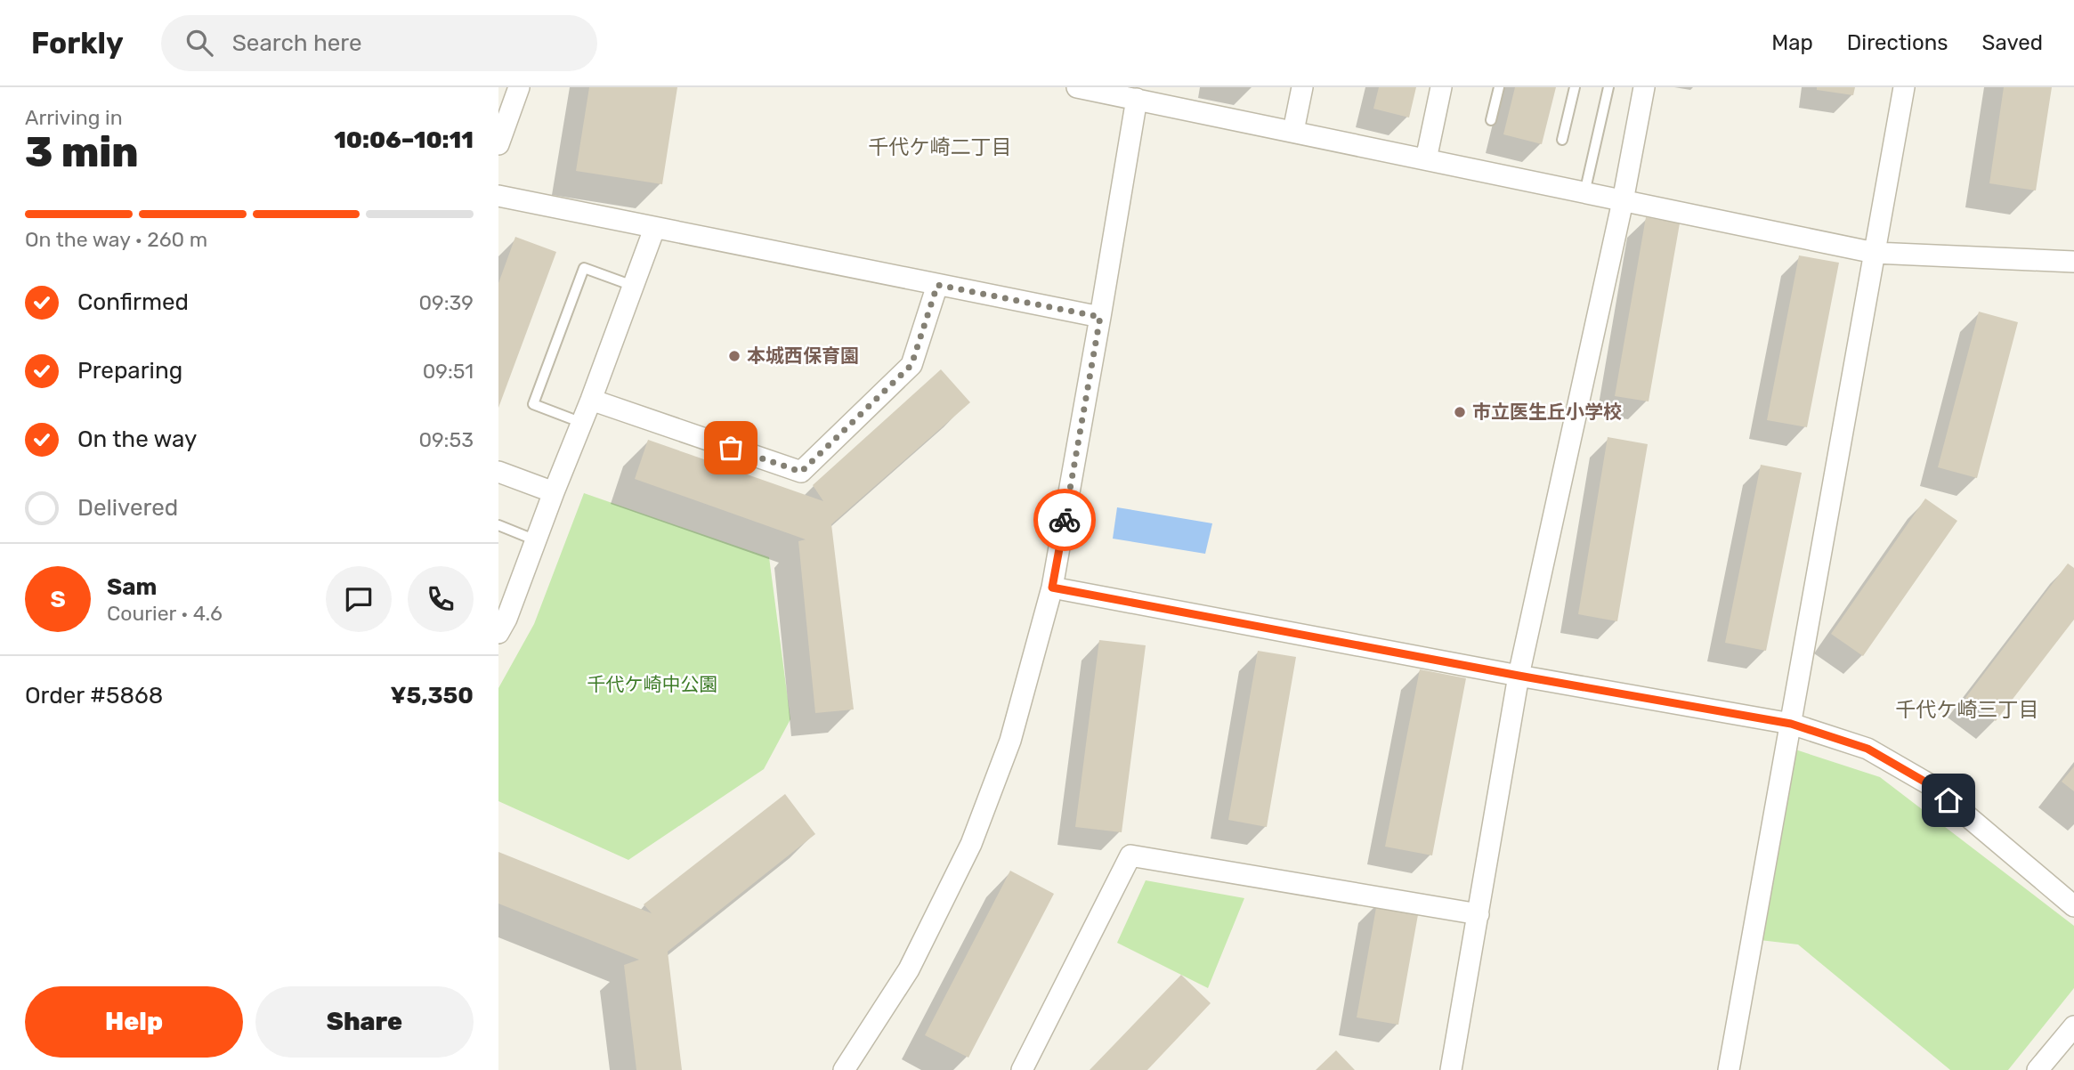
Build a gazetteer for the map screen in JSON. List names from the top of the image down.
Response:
{
  "districts": ["千代ケ崎二丁目", "千代ケ崎三丁目"],
  "parks": ["千代ケ崎中公園"],
  "places": ["本城西保育園", "市立医生丘小学校"],
  "page": {
    "header": "Forkly",
    "search": "Search here",
    "nav": ["Map", "Directions", "Saved"],
    "heading": ["3 min", "Arriving in", "10:06–10:11"],
    "panel": [
      "Sam",
      "Courier · 4.6",
      "Order #5868",
      "¥5,350"
    ],
    "bar": "On the way · 260 m",
    "list": [
      ["Confirmed", "09:39"],
      ["Preparing", "09:51"],
      ["On the way", "09:53"],
      "Delivered"
    ],
    "round": "S",
    "buttons": ["Help", "Share"]
  }
}
